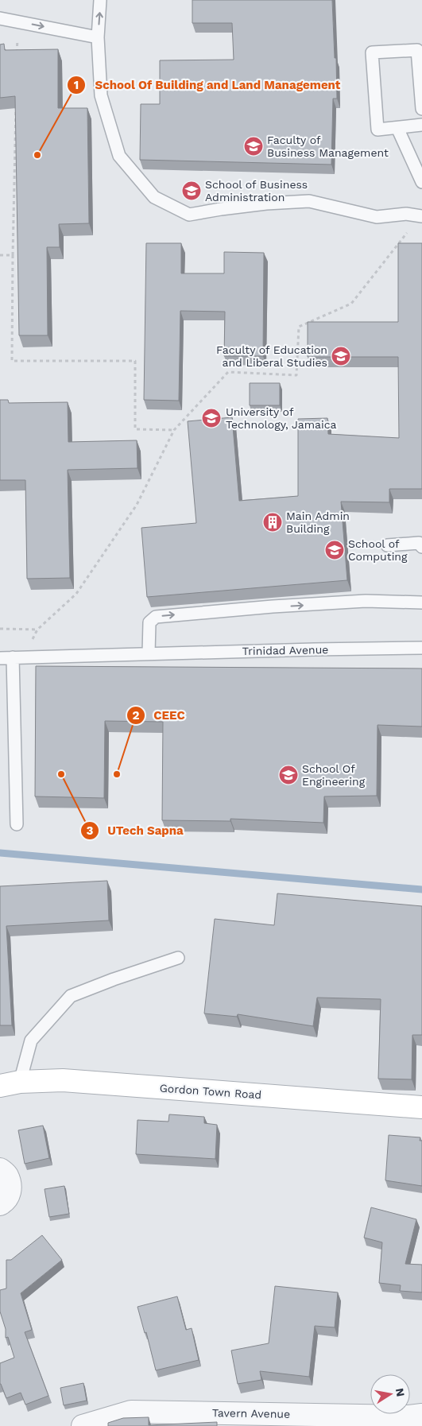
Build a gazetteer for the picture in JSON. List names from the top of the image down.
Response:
{
  "streets": {
    "main road": ["Gordon Town Road"],
    "street": ["Tavern Avenue"],
    "lane": ["Trinidad Avenue"]
  },
  "places": {
    "school or university": [
      "Faculty of Business Management",
      "School of Business Administration",
      "Faculty of Education and Liberal Studies",
      "University of Technology, Jamaica",
      "School of Computing",
      "School Of Engineering"
    ],
    "other": ["School Of Building and Land Management", "UTech Sapna", "CEEC"],
    "building": ["Main Admin Building"]
  },
  "north": "right"
}
